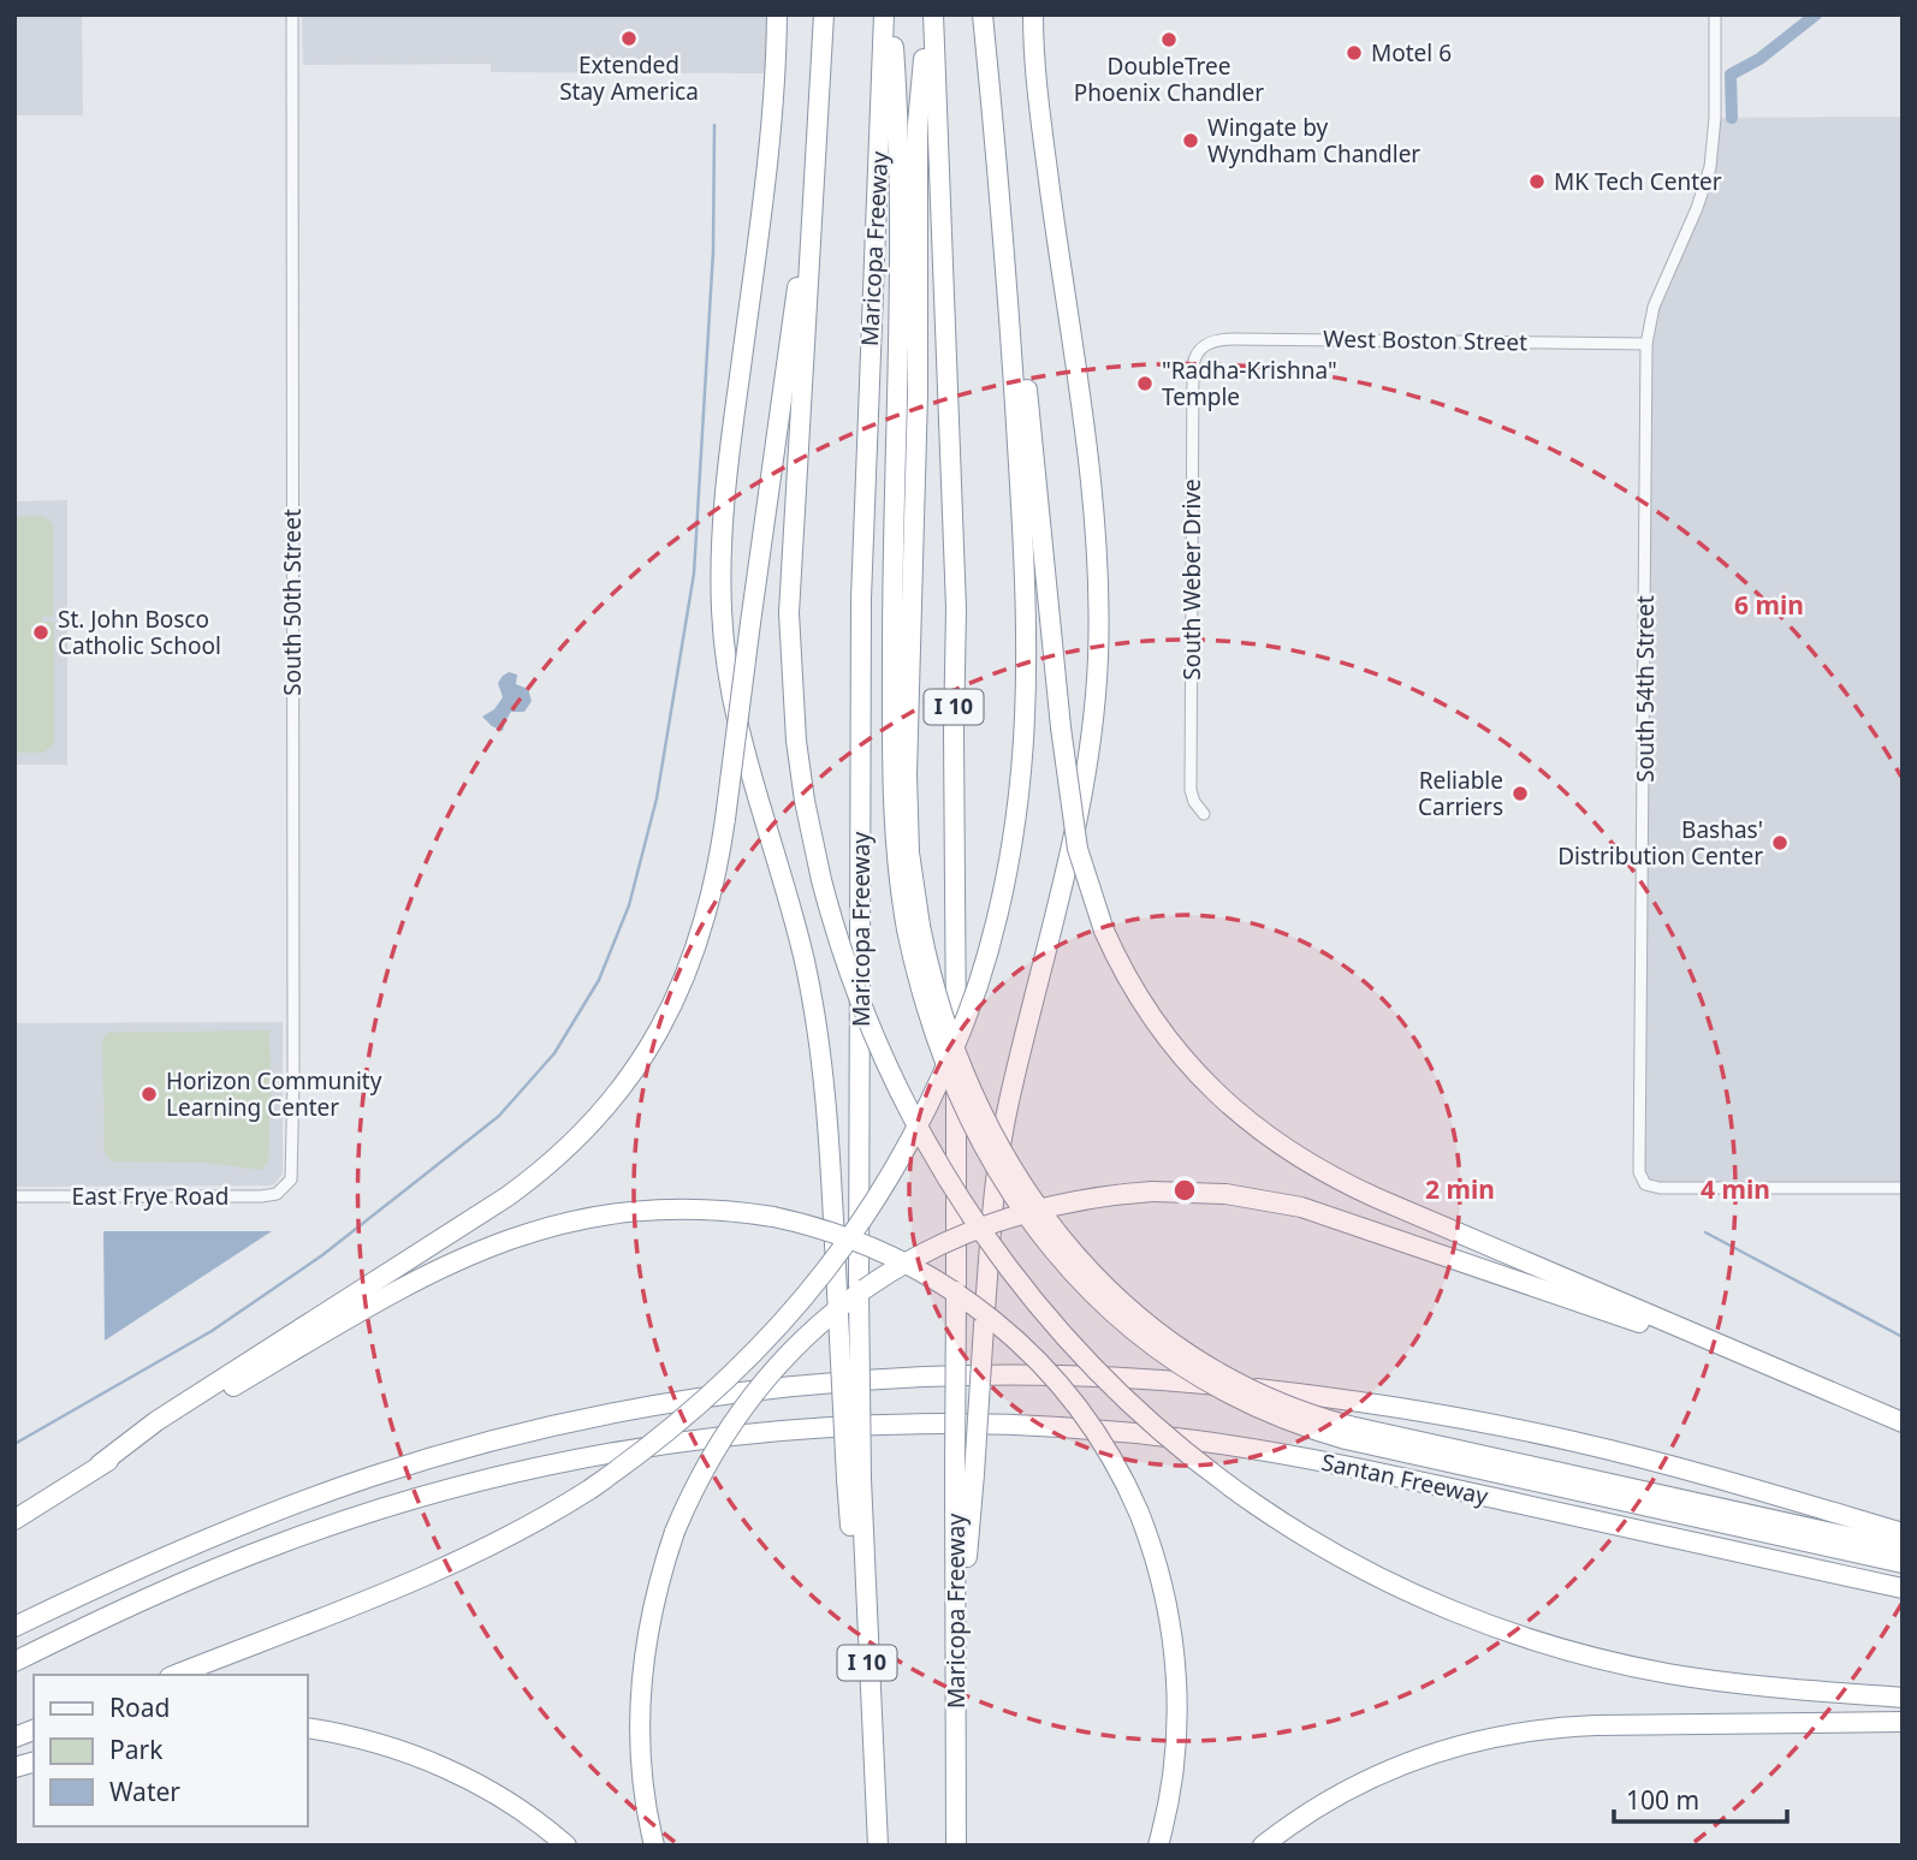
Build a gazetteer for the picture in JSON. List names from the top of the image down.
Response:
{
  "streets": {
    "highway": ["Maricopa Freeway", "I 10", "Santan Freeway"],
    "street": [
      "West Boston Street",
      "South Weber Drive",
      "South 50th Street",
      "South 54th Street",
      "East Frye Road"
    ]
  },
  "crossings": [
    ["Maricopa Freeway", "I 10"],
    ["West Boston Street", "South Weber Drive"],
    ["West Boston Street", "South 54th Street"],
    ["South 50th Street", "East Frye Road"]
  ],
  "places": [
    "Extended Stay America",
    "DoubleTree Phoenix Chandler",
    "Motel 6",
    "Wingate by Wyndham Chandler",
    "MK Tech Center",
    "\"Radha-Krishna\" Temple",
    "St. John Bosco Catholic School",
    "Reliable Carriers",
    "Bashas' Distribution Center",
    "Horizon Community Learning Center"
  ],
  "legend": ["Road", "Park", "Water"],
  "scale_bar": "100 m",
  "rings": ["6 min", "2 min", "4 min"]
}
